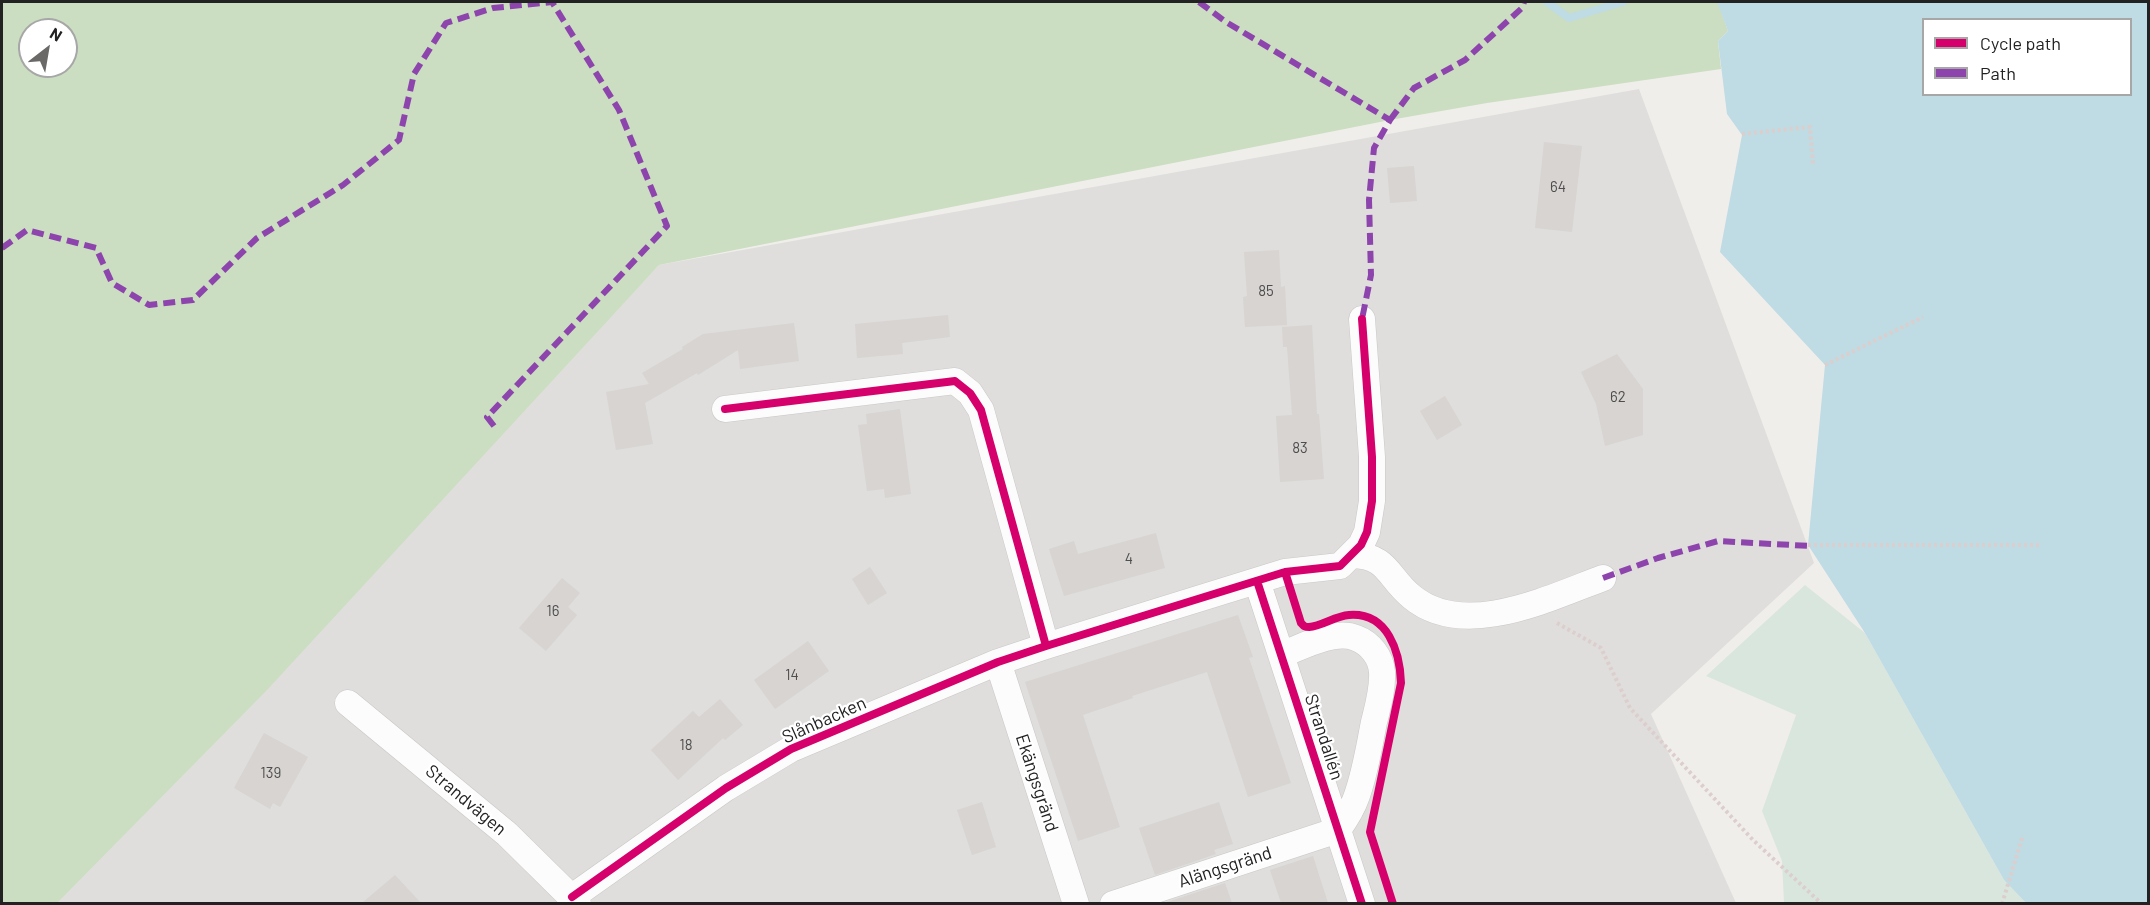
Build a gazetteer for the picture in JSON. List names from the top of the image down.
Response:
{
  "streets": {
    "street": [
      "Slånbacken",
      "Strandallén",
      "Ekängsgränd",
      "Strandvägen",
      "Alängsgränd"
    ]
  },
  "crossings": [
    ["Slånbacken", "Strandallén"],
    ["Slånbacken", "Ekängsgränd"],
    ["Slånbacken", "Strandvägen"],
    ["Strandallén", "Alängsgränd"]
  ],
  "house_numbers": [
    "64",
    "85",
    "62",
    "83",
    "4",
    "16",
    "14",
    "18",
    "139"
  ],
  "legend": ["Cycle path", "Path"],
  "north": "top right"
}
